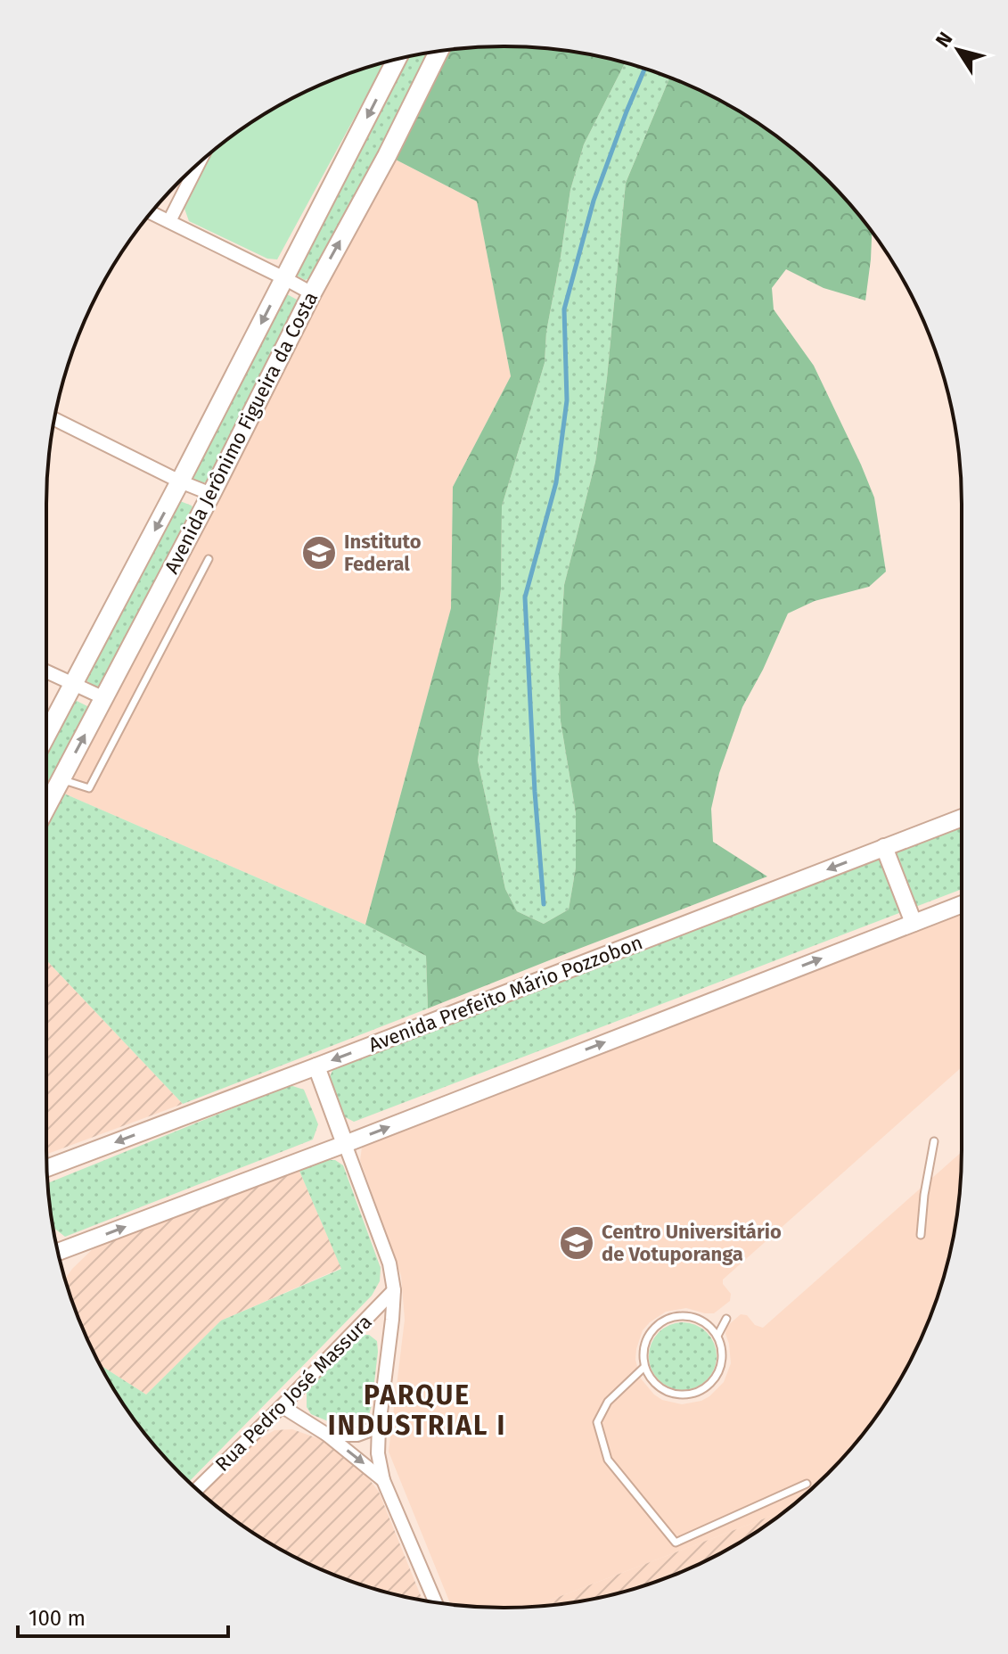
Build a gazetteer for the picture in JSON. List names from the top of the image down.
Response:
{
  "streets": {
    "main road": ["Avenida Jerônimo Figueira da Costa"],
    "street": ["Avenida Prefeito Mário Pozzobon", "Rua Pedro José Massura"]
  },
  "districts": ["PARQUE INDUSTRIAL I"],
  "places": {
    "school or university": ["Instituto Federal", "Centro Universitário de Votuporanga"]
  },
  "scale_bar": "100 m",
  "north": "top left"
}
